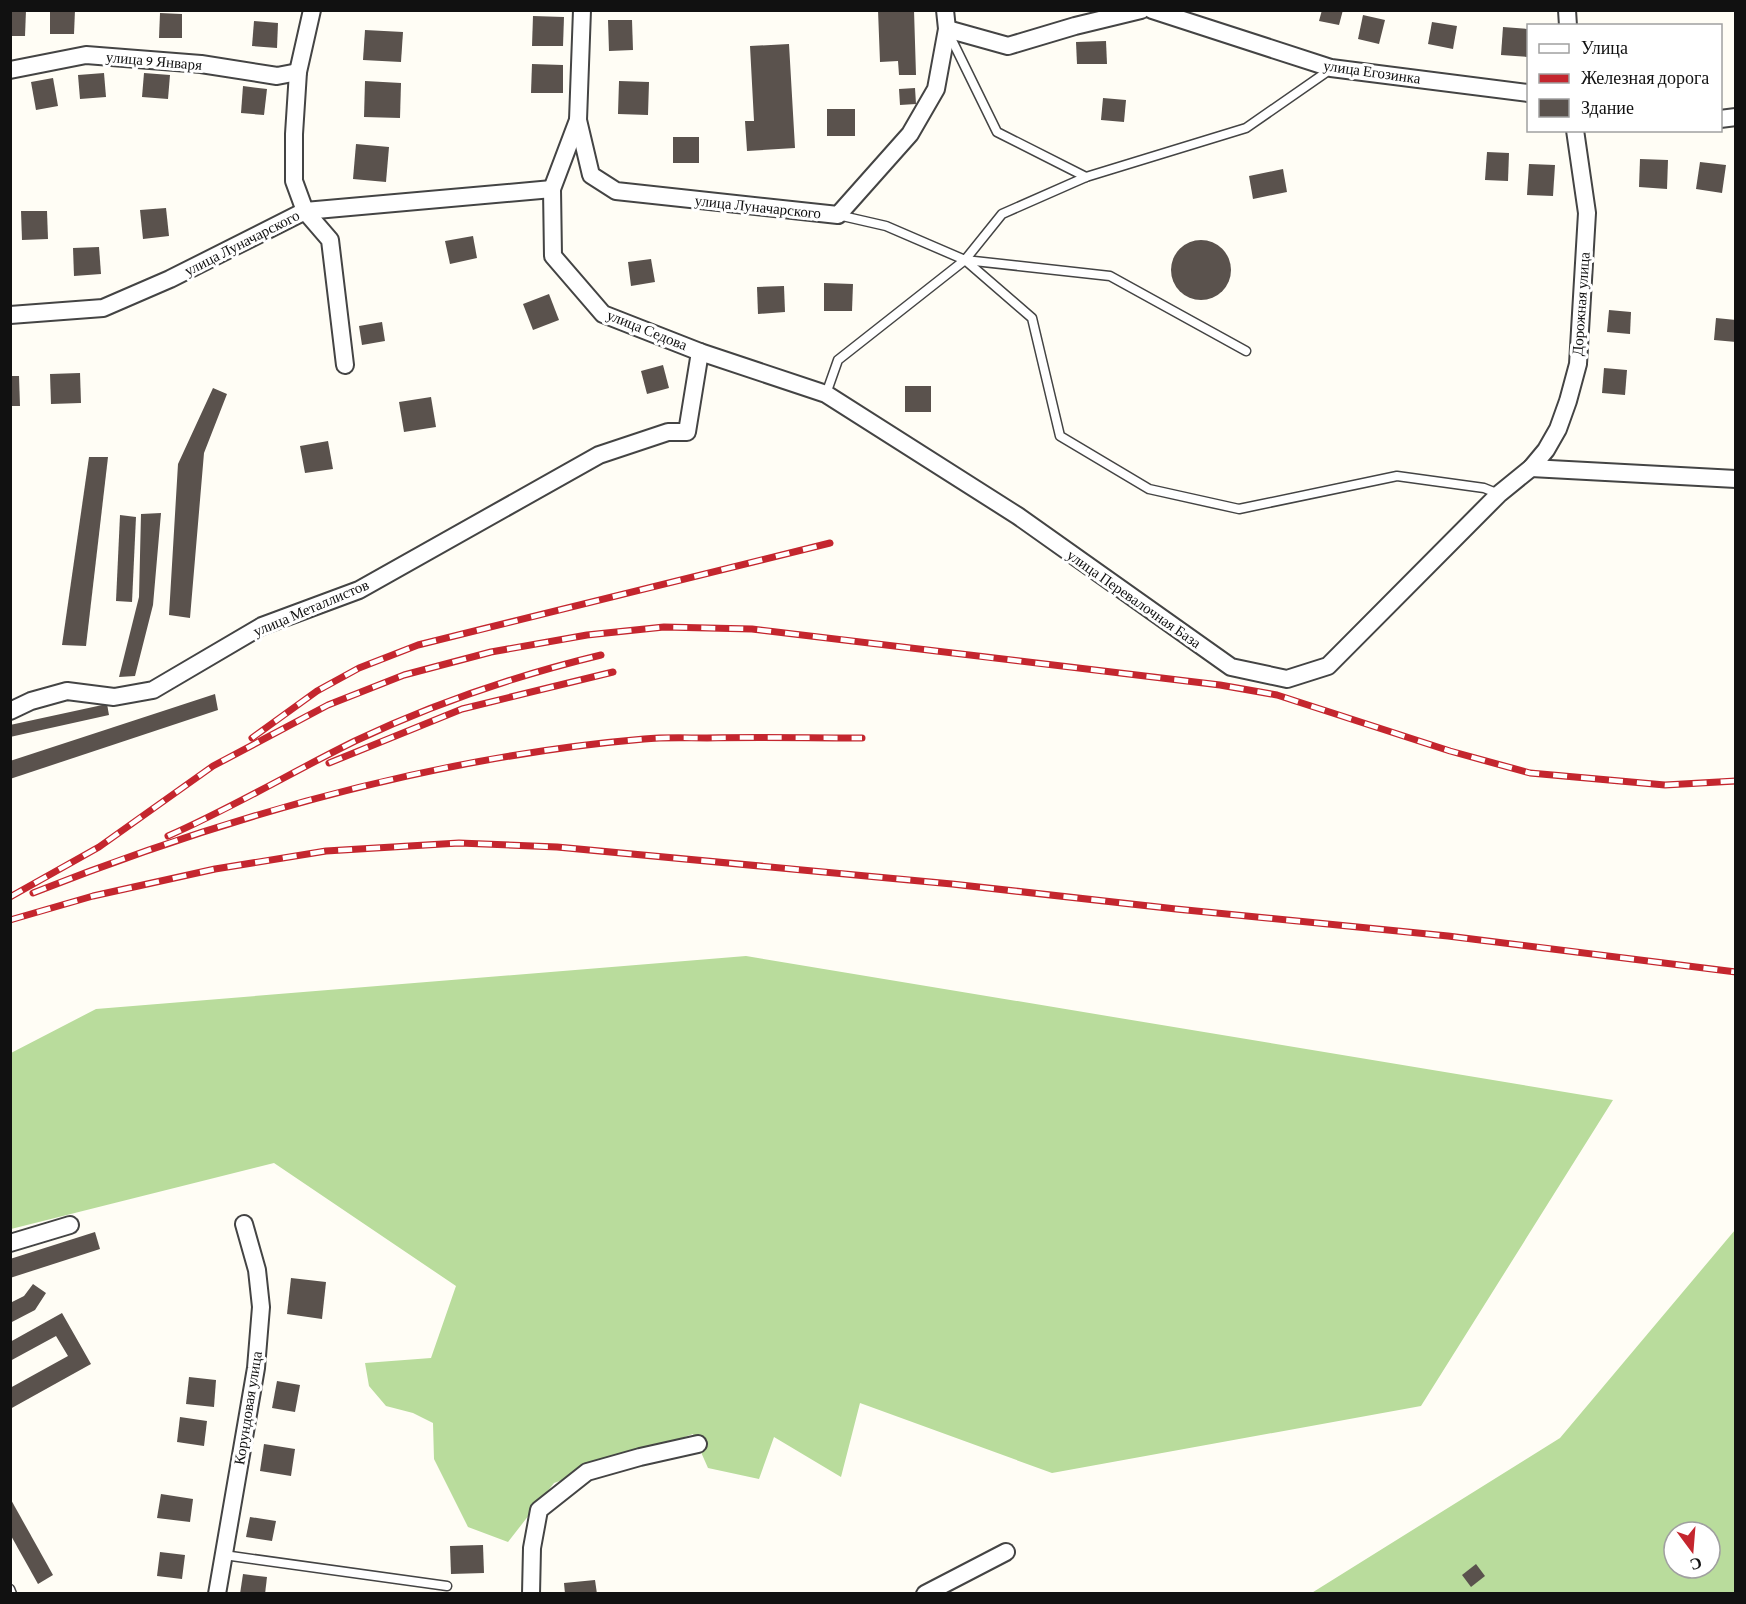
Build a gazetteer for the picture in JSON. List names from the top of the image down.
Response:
{
  "streets": {
    "street": [
      "улица 9 Января",
      "улица Егозинка",
      "улица Луначарского",
      "Дорожная улица",
      "улица Седова",
      "улица Перевалочная База",
      "улица Металлистов",
      "Корундовая улица"
    ]
  },
  "crossings": [
    ["улица Луначарского", "улица Седова"],
    ["Дорожная улица", "улица Перевалочная База"],
    ["улица Седова", "улица Перевалочная База"],
    ["улица Седова", "улица Металлистов"]
  ],
  "legend": ["Улица", "Железная дорога", "Здание"],
  "north": "bottom"
}
